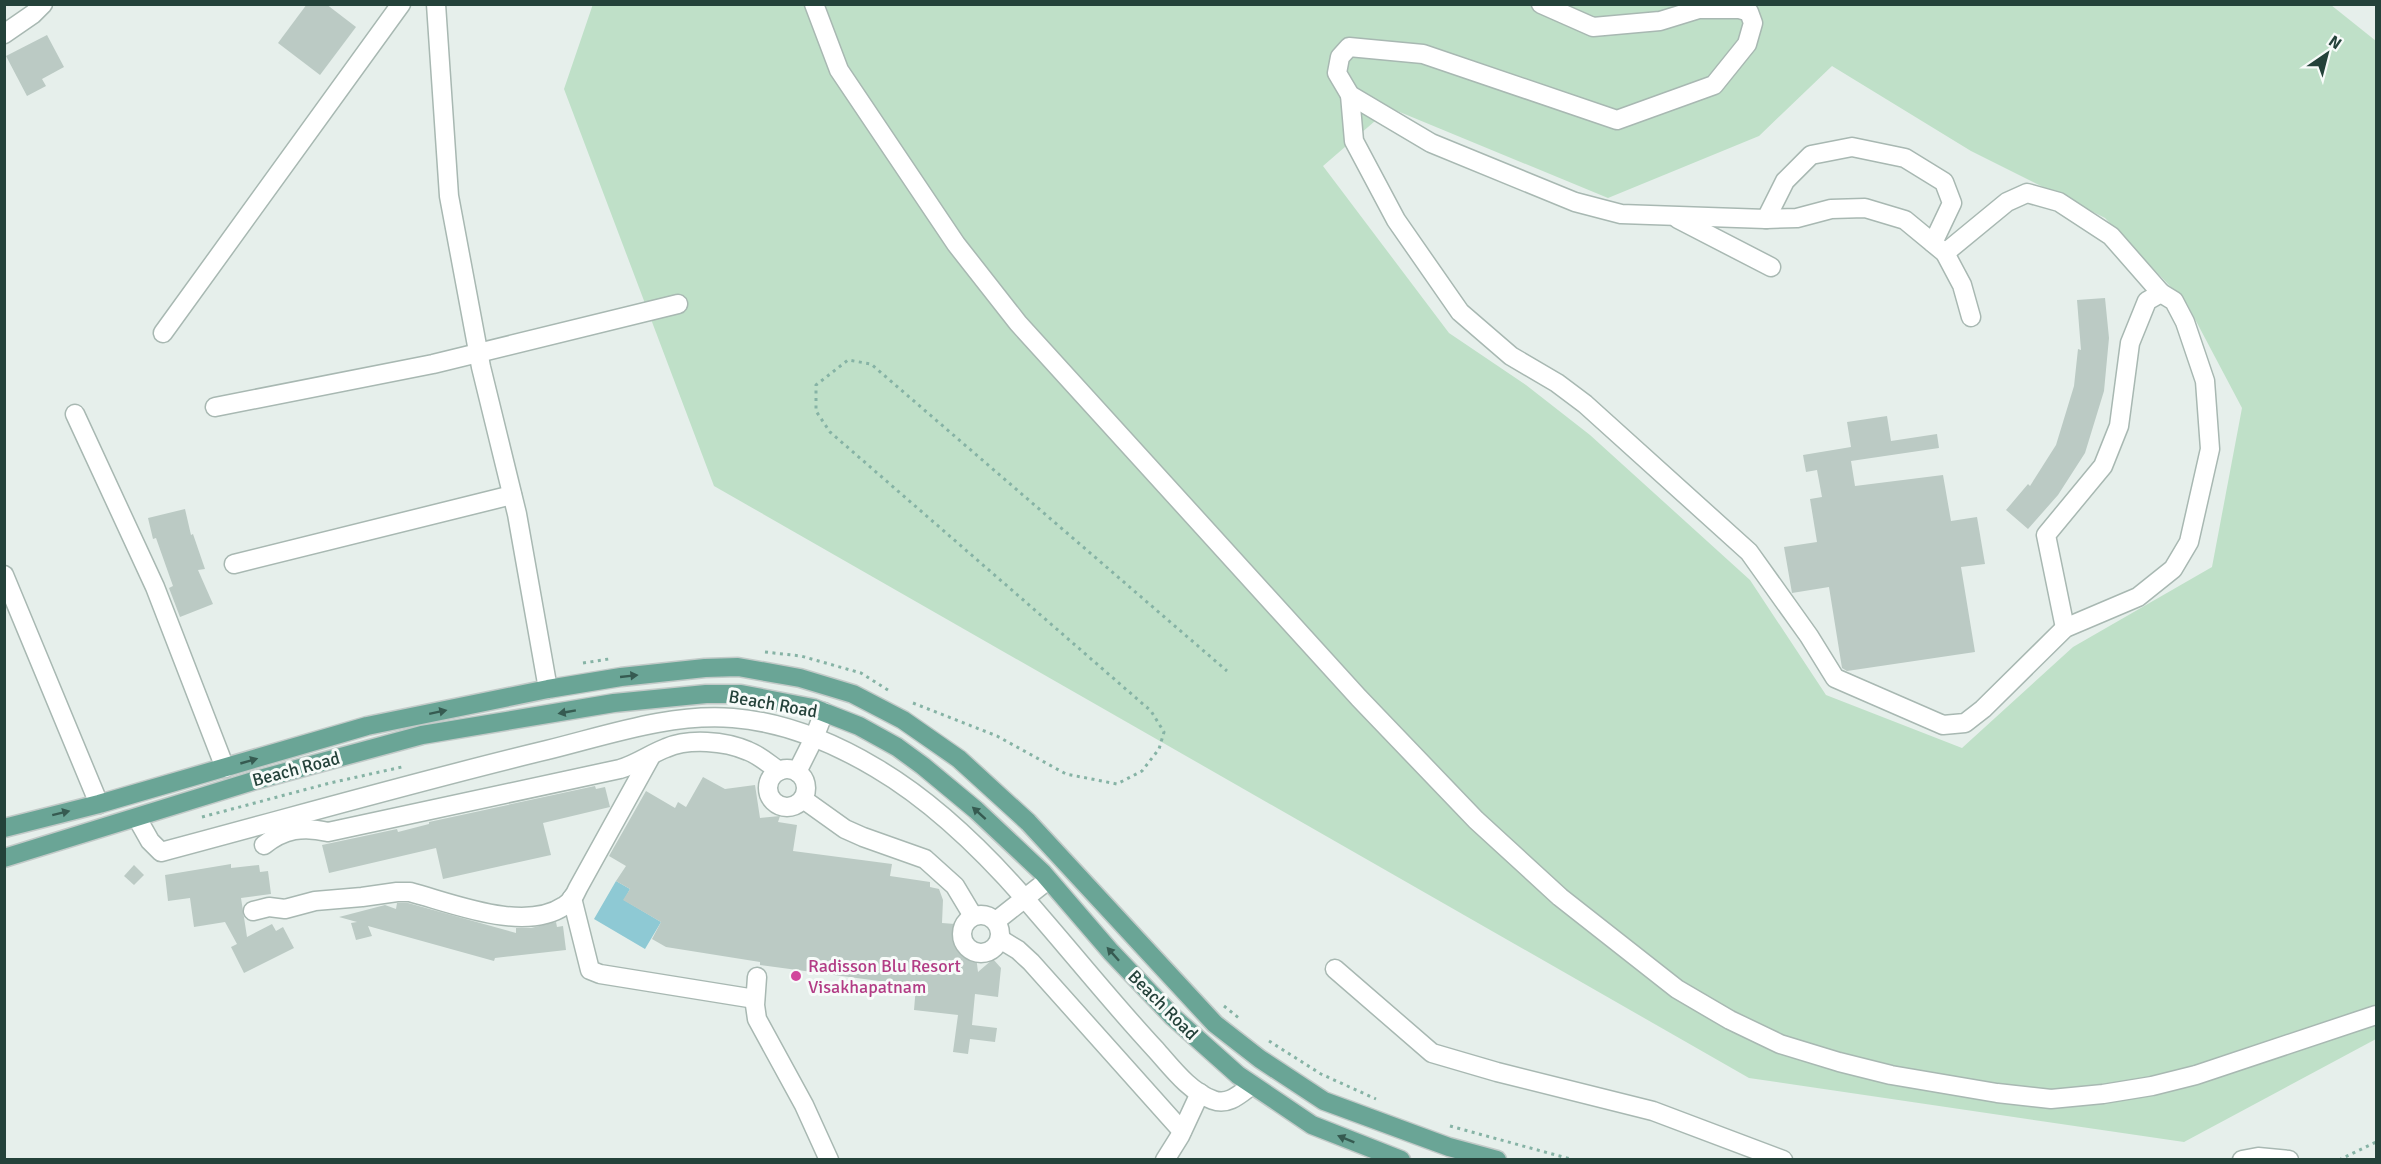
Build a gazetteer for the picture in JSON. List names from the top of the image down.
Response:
{
  "streets": {
    "main road": ["Beach Road"]
  },
  "places": ["Radisson Blu Resort Visakhapatnam"],
  "north": "top right"
}
